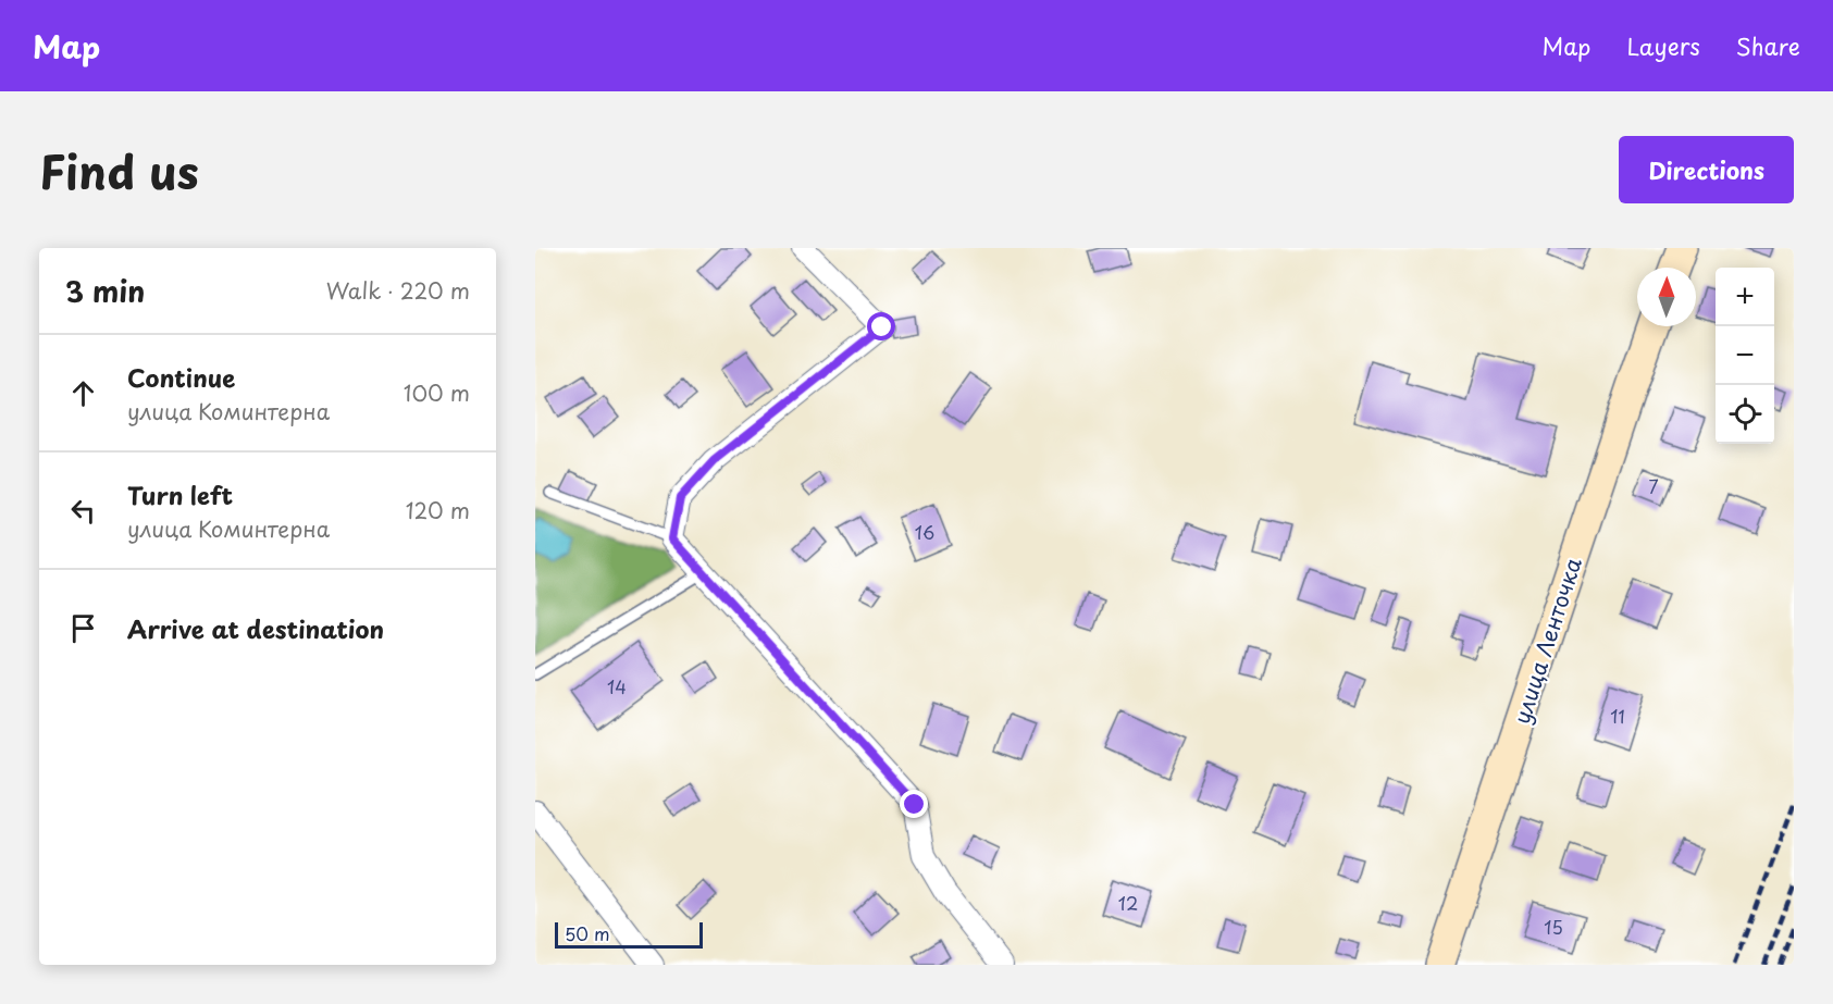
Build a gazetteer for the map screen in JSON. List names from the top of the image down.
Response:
{
  "streets": {
    "main road": ["улица Ленточка"]
  },
  "house_numbers": [
    "7",
    "16",
    "14",
    "11",
    "12",
    "15"
  ],
  "scale_bar": "50 m",
  "north": "top",
  "page": {
    "header": "Map",
    "nav": ["Map", "Layers", "Share"],
    "title": "Find us",
    "buttons": "Directions",
    "heading": ["3 min", "Walk · 220 m"],
    "map_buttons": ["+", "−"],
    "list": [
      ["Continue", "улица Коминтерна", "100 m"],
      ["Turn left", "улица Коминтерна", "120 m"],
      "Arrive at destination"
    ],
    "scale": "50 m"
  }
}
